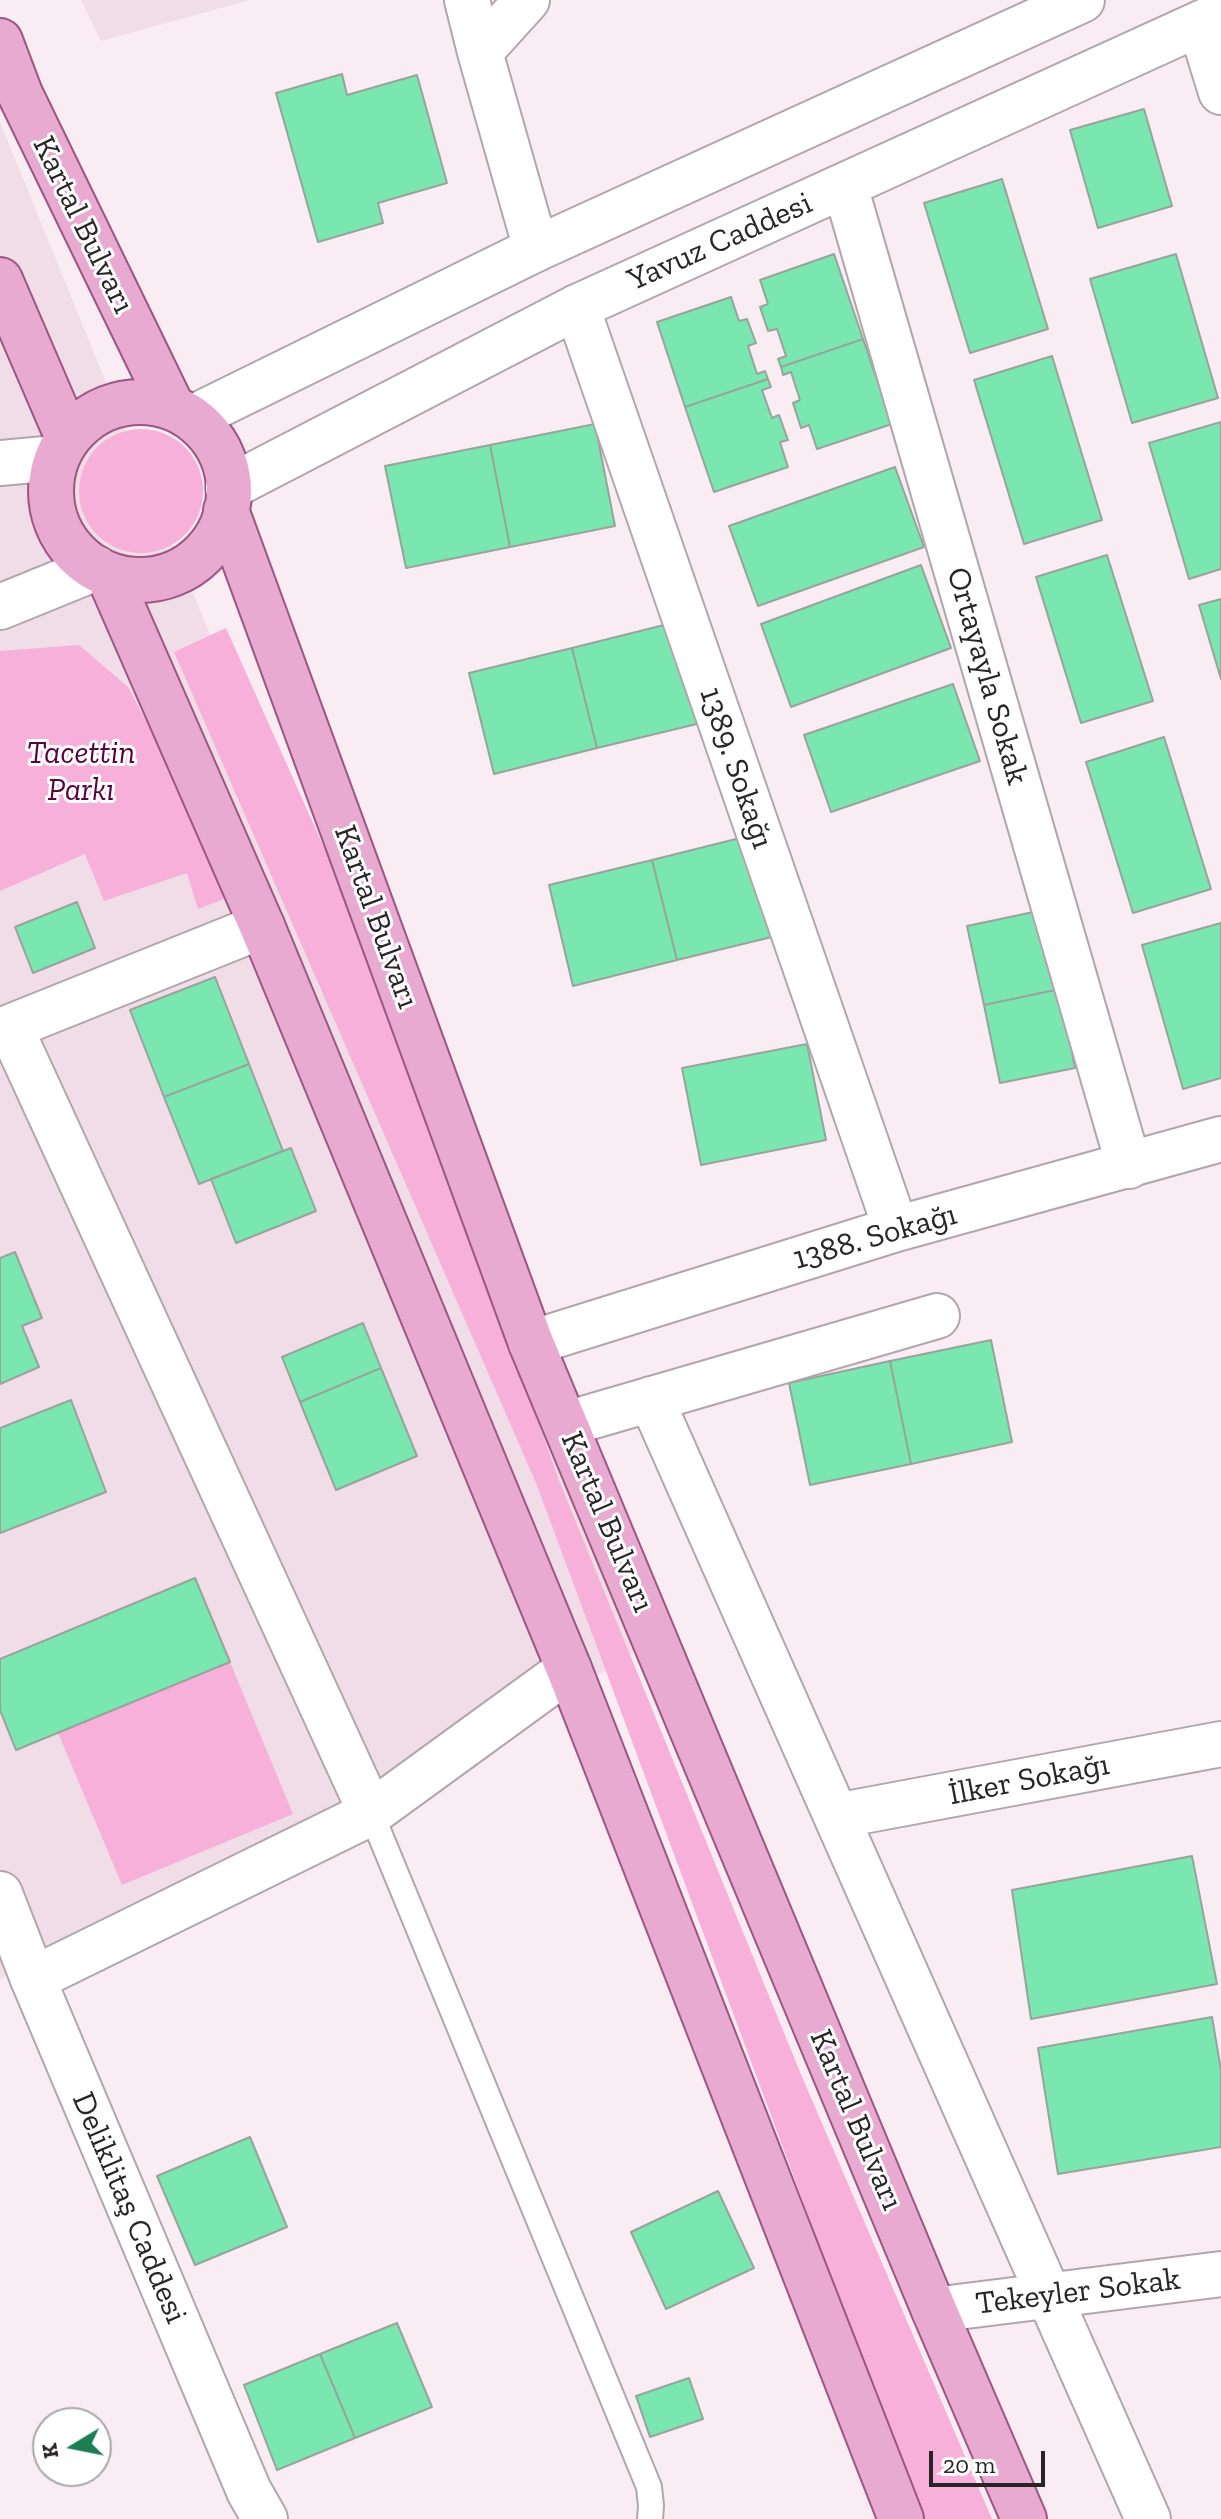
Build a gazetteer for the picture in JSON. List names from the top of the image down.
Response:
{
  "streets": {
    "main road": ["Kartal Bulvarı"],
    "street": [
      "Yavuz Caddesi",
      "Ortayayla Sokak",
      "1389. Sokağı",
      "1388. Sokağı",
      "İlker Sokağı",
      "Deliklitaş Caddesi",
      "Tekeyler Sokak"
    ]
  },
  "crossings": [
    ["Kartal Bulvarı", "Yavuz Caddesi"],
    ["Kartal Bulvarı", "1388. Sokağı"],
    ["Kartal Bulvarı", "Tekeyler Sokak"],
    ["Yavuz Caddesi", "Ortayayla Sokak"],
    ["Yavuz Caddesi", "1389. Sokağı"],
    ["Ortayayla Sokak", "1388. Sokağı"],
    ["1389. Sokağı", "1388. Sokağı"]
  ],
  "parks": ["Tacettin Parkı"],
  "scale_bar": "20 m",
  "north": "left"
}
